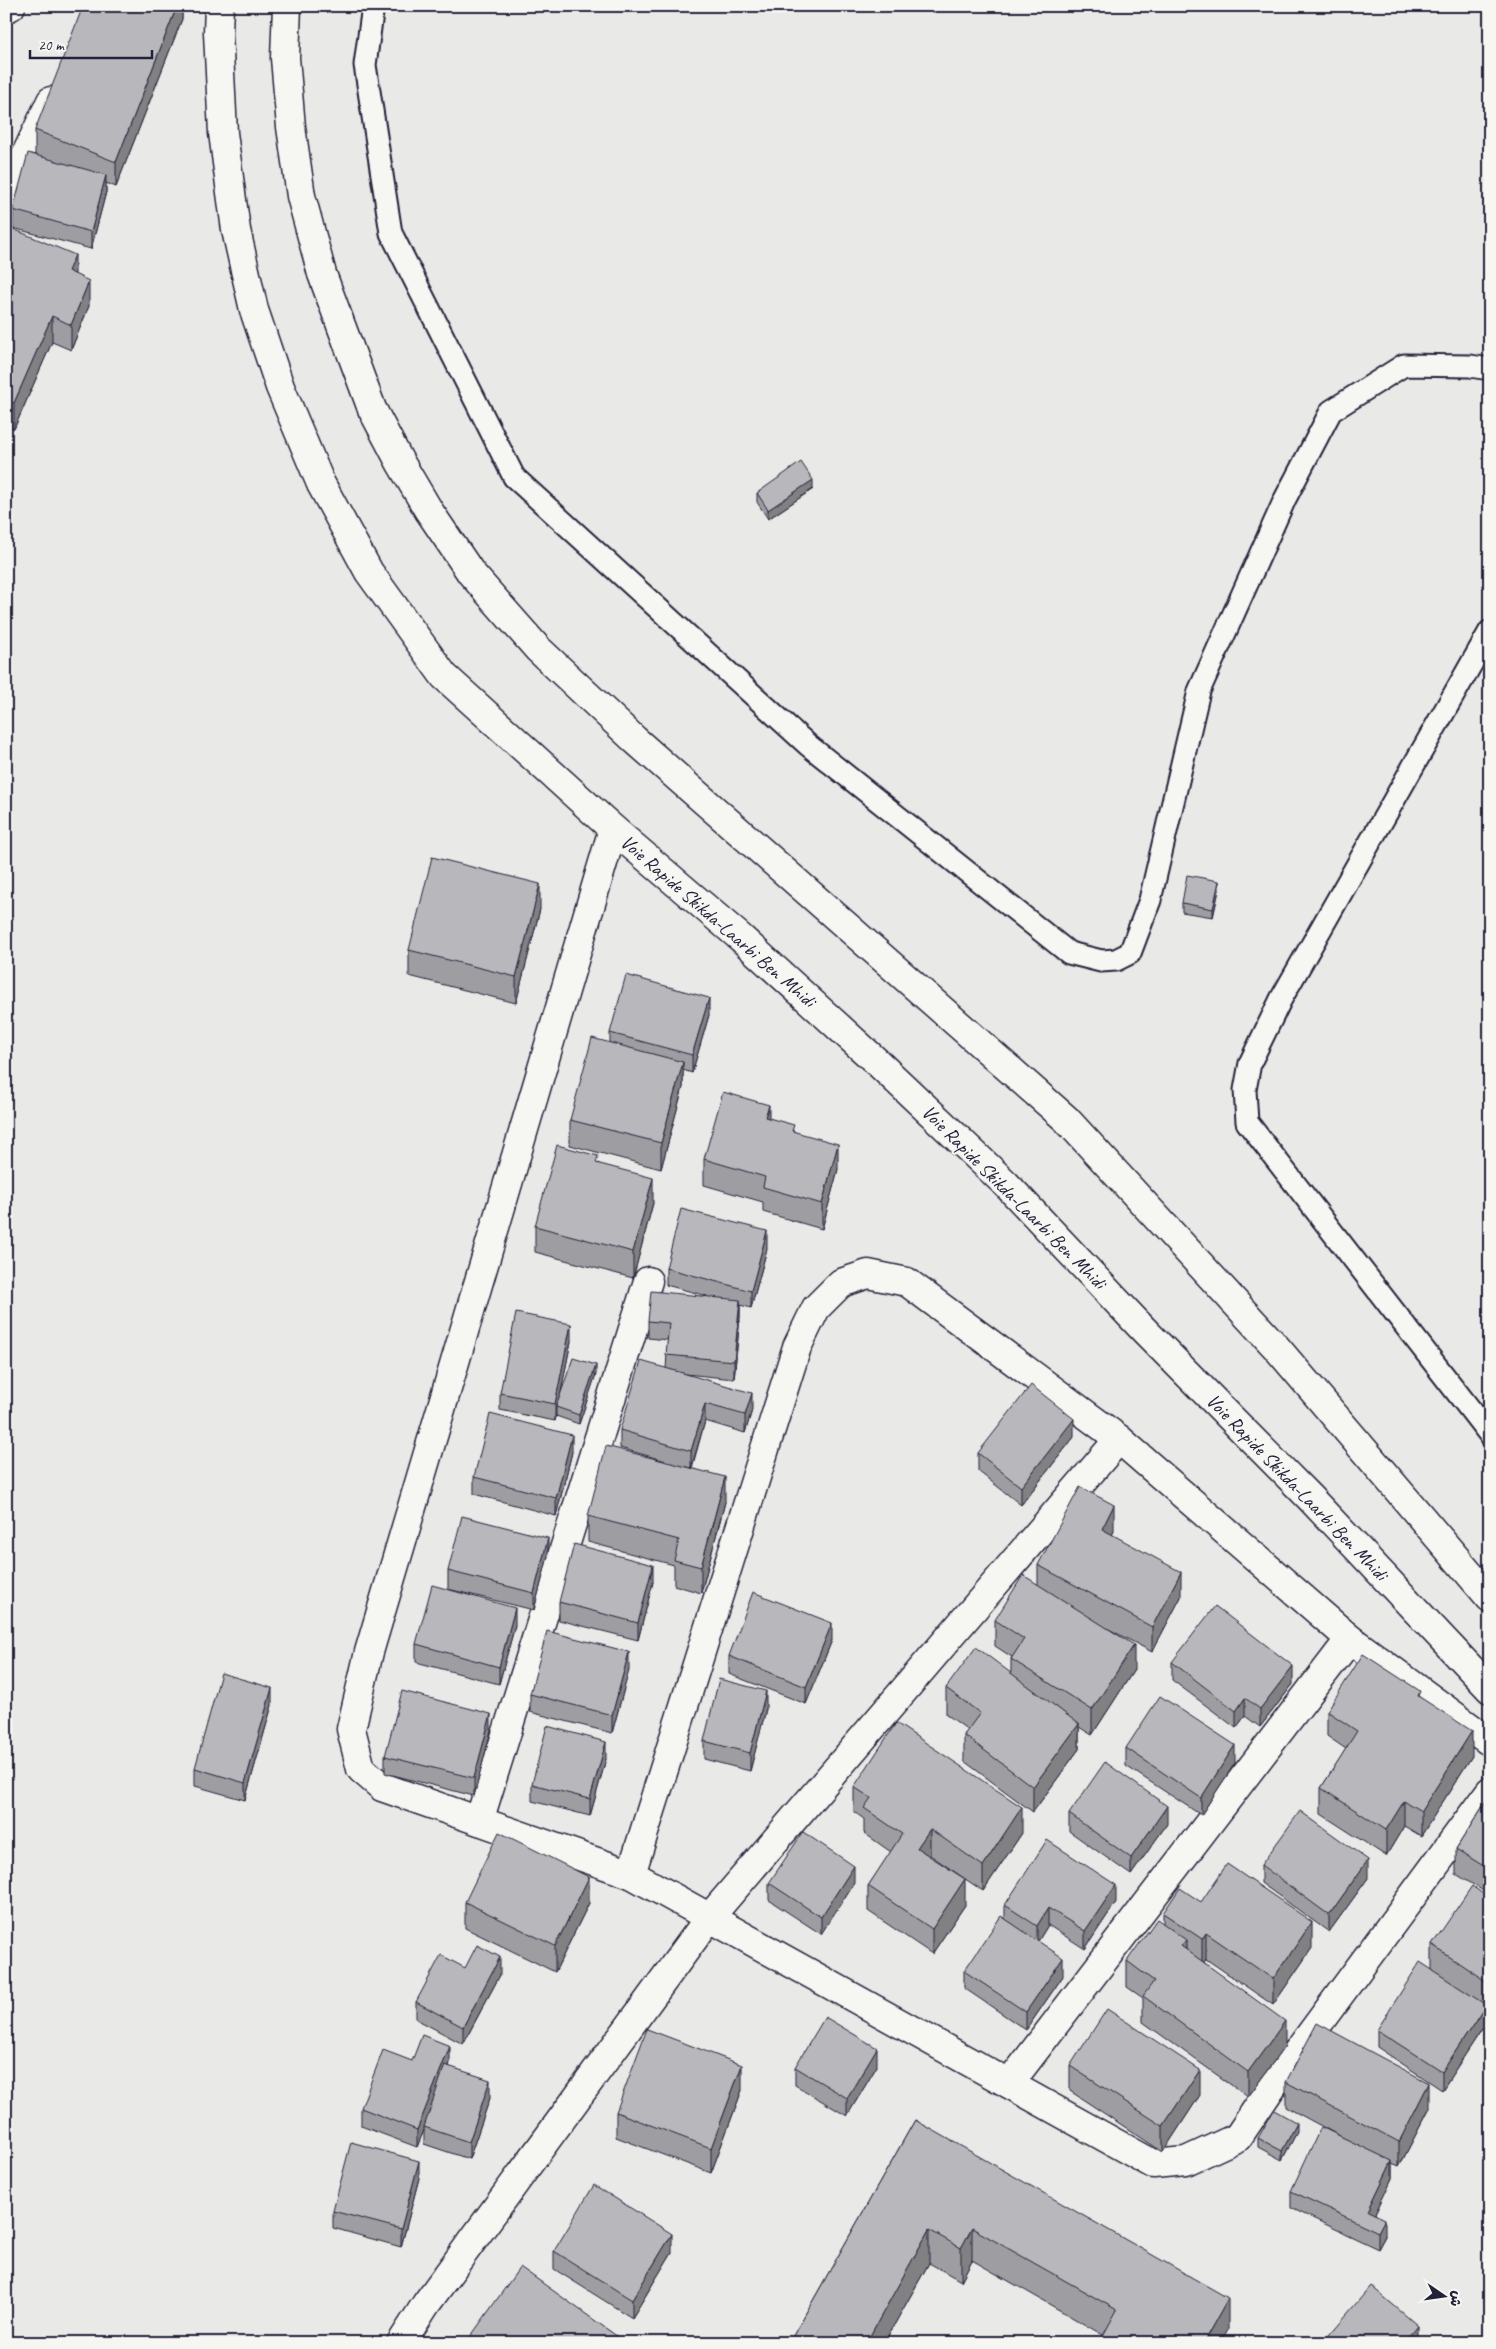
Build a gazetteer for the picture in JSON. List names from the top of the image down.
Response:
{
  "streets": {
    "main road": ["Voie Rapide Skikda-Laarbi Ben Mhidi"]
  },
  "scale_bar": "20 m",
  "north": "right"
}
